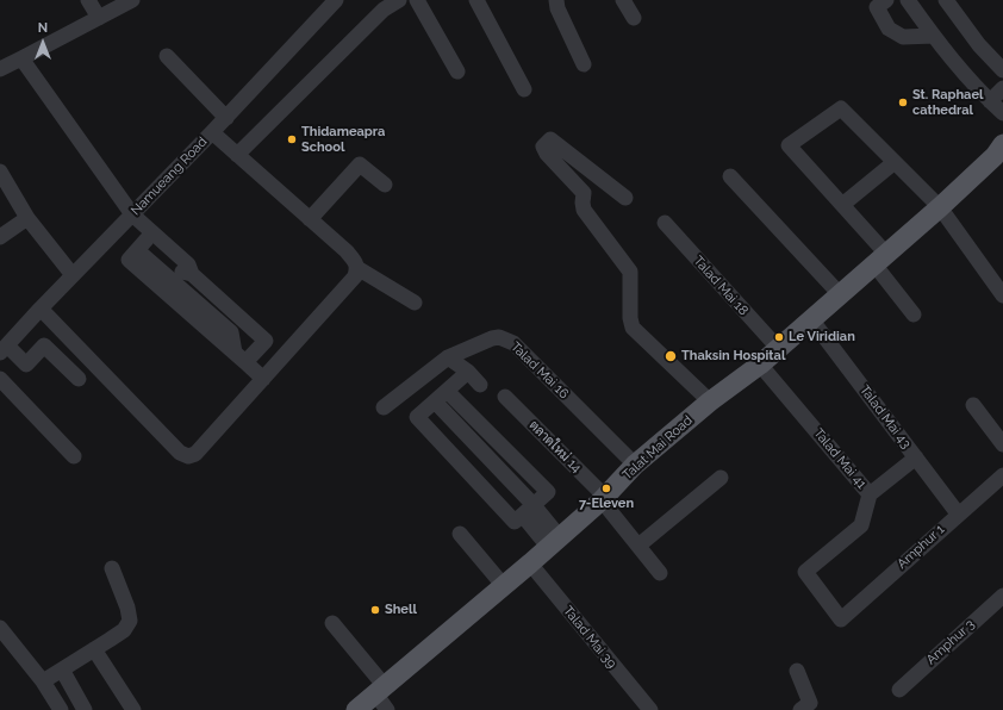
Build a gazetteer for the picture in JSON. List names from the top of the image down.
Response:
{
  "streets": {
    "main road": ["Talat Mai Road"],
    "street": [
      "Namueang Road",
      "Talad Mai 18",
      "Talad Mai 16",
      "Talad Mai 43",
      "ตลาดใหม่ 14",
      "Talad Mai 41",
      "Amphur 1",
      "Talad Mai 39",
      "Amphur 3"
    ]
  },
  "crossings": [
    ["Talad Mai 18", "Talat Mai Road"],
    ["Talad Mai 16", "Talat Mai Road"],
    ["Talad Mai 43", "Talat Mai Road"],
    ["Talad Mai 43", "Amphur 1"],
    ["ตลาดใหม่ 14", "Talat Mai Road"],
    ["Talat Mai Road", "Talad Mai 41"],
    ["Talat Mai Road", "Talad Mai 39"],
    ["Talad Mai 41", "Amphur 1"]
  ],
  "places": [
    "St. Raphael cathedral",
    "Thidameapra School",
    "Le Viridian",
    "Thaksin Hospital",
    "7-Eleven",
    "Shell"
  ],
  "north": "top"
}
